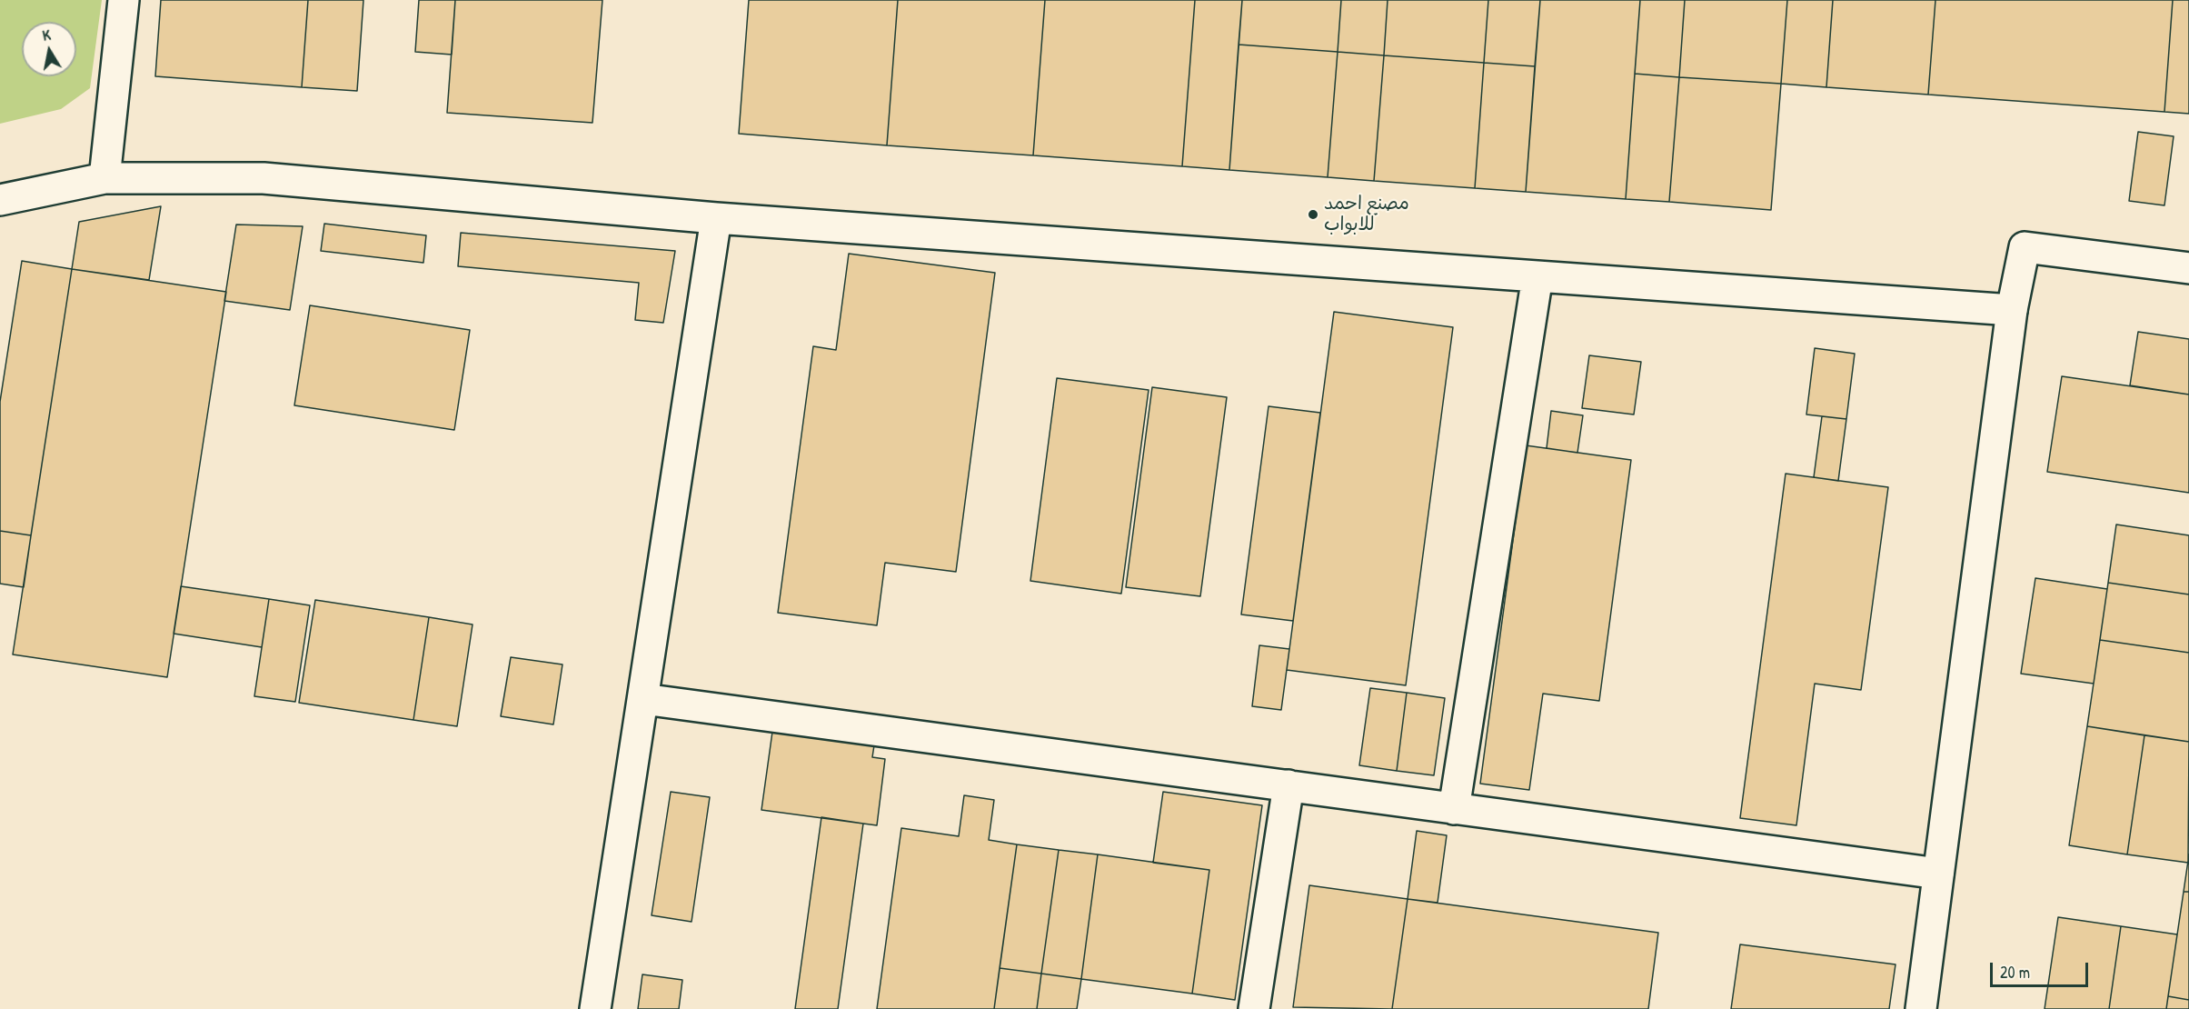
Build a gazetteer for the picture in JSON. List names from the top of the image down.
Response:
{
  "places": ["مصنع احمد للابواب"],
  "scale_bar": "20 m",
  "north": "top"
}
